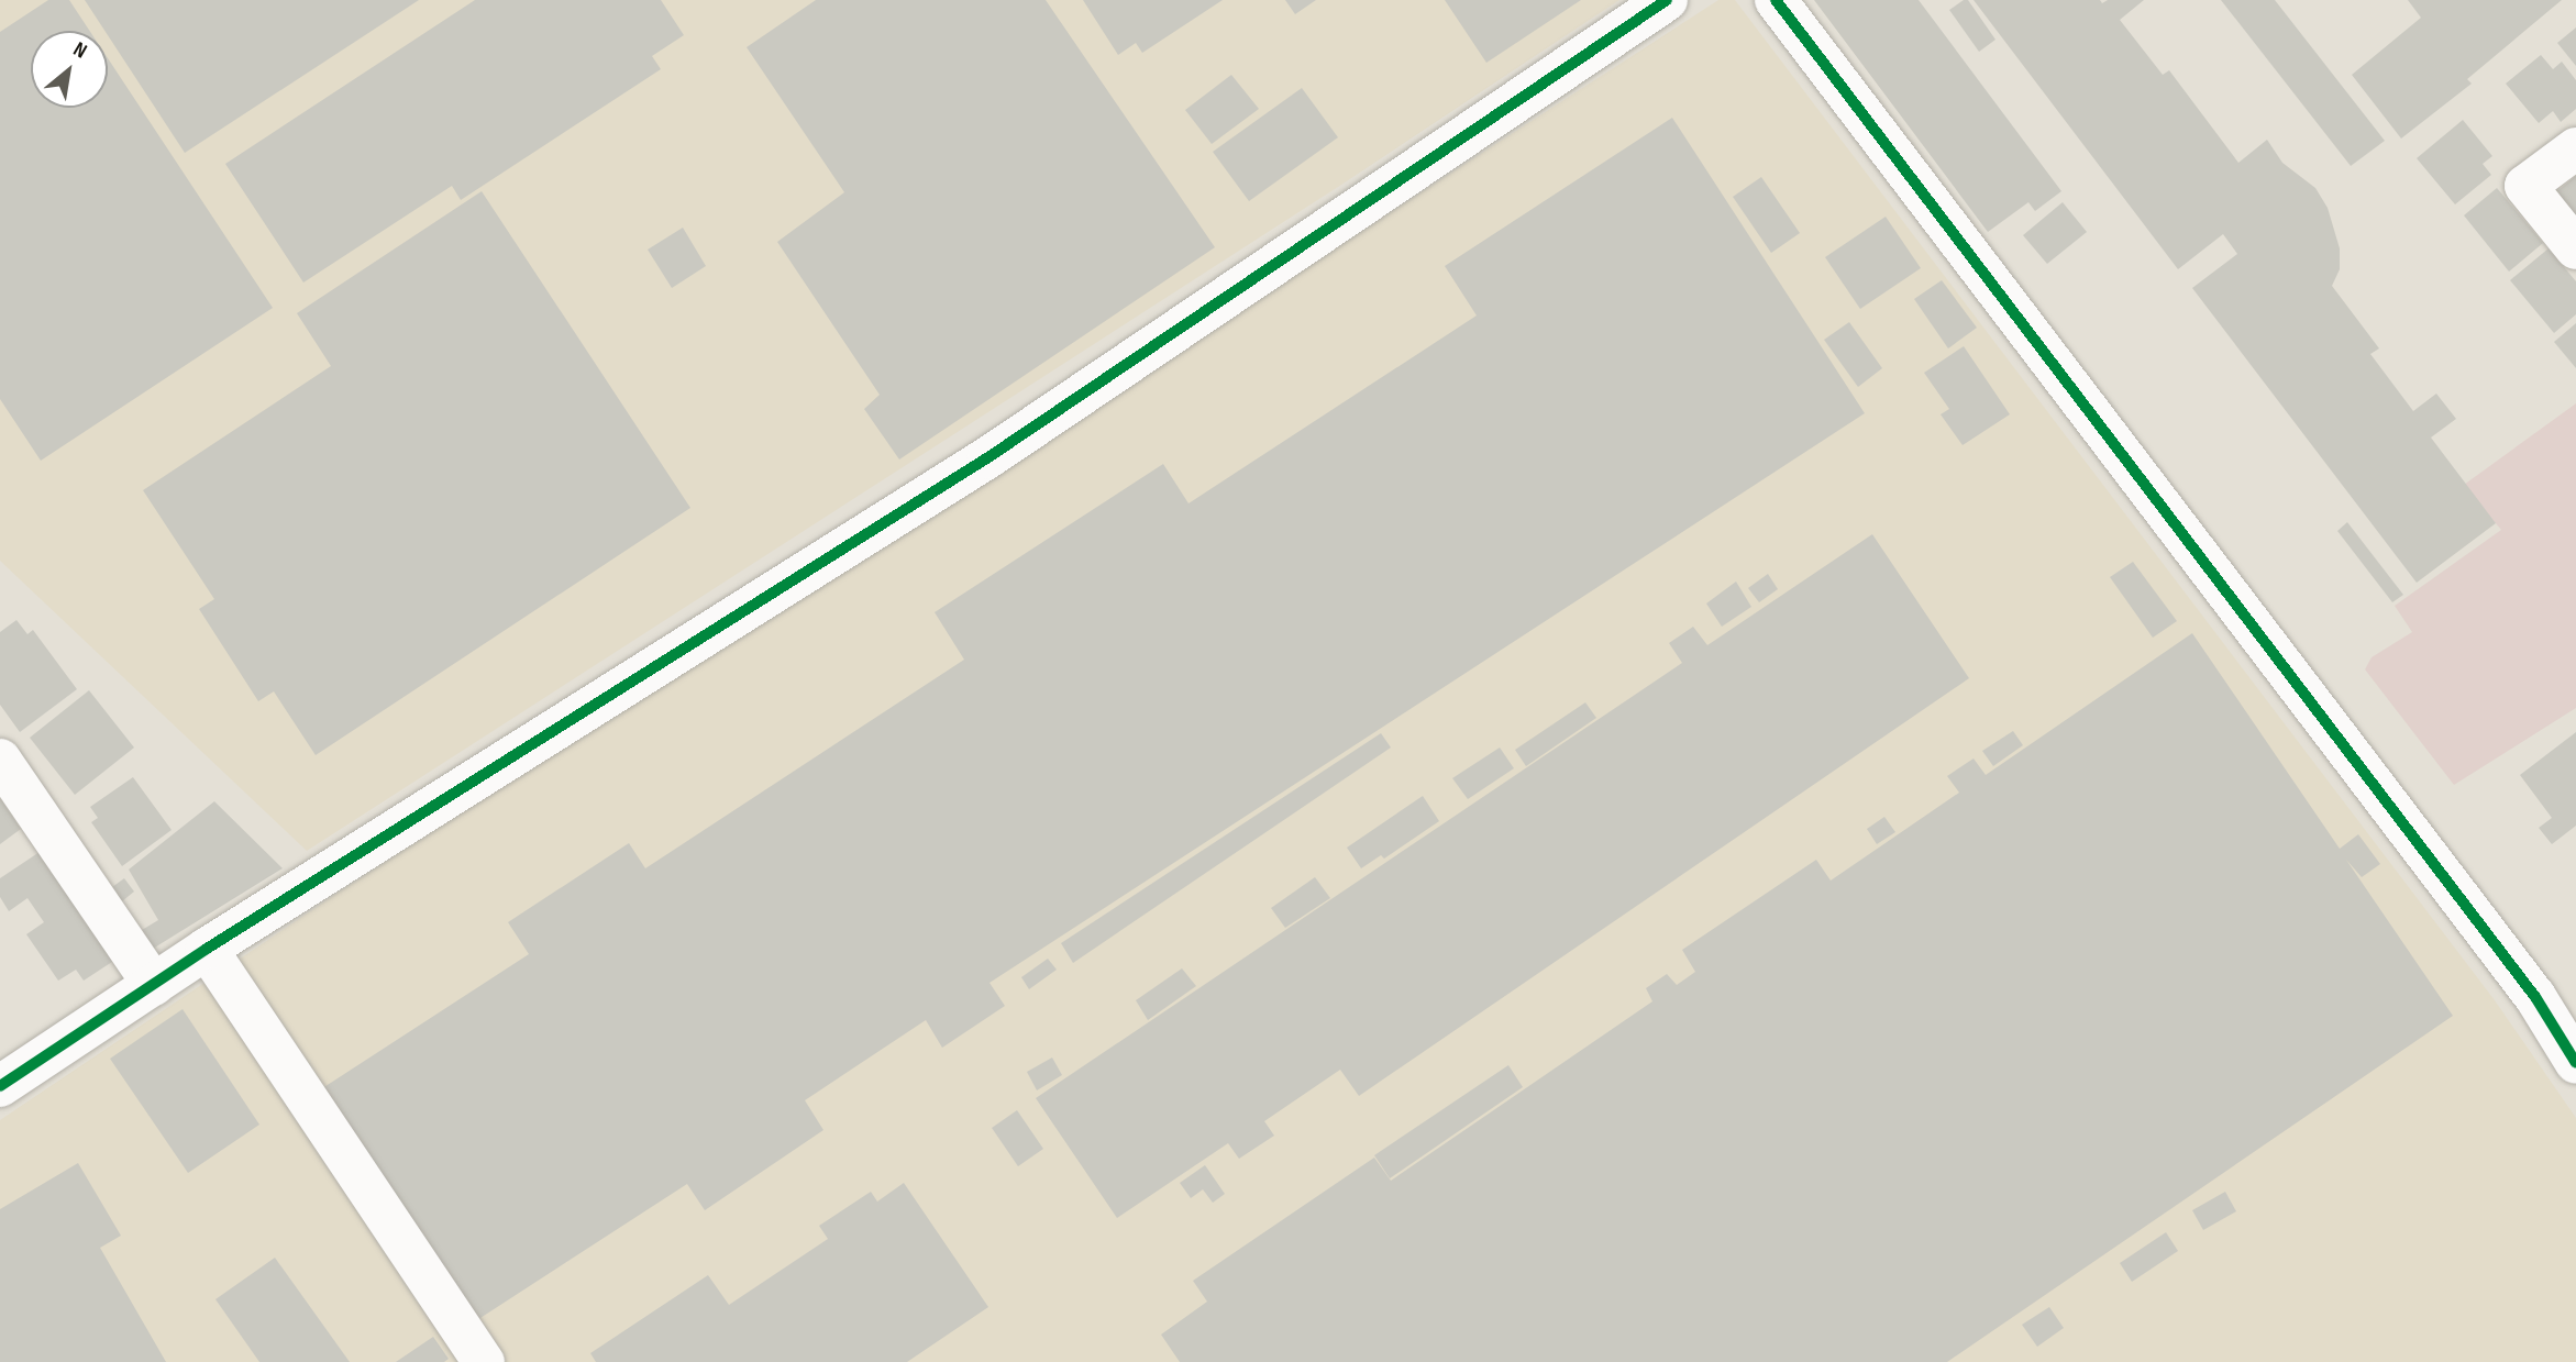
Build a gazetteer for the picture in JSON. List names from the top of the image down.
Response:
{
  "north": "top right"
}
